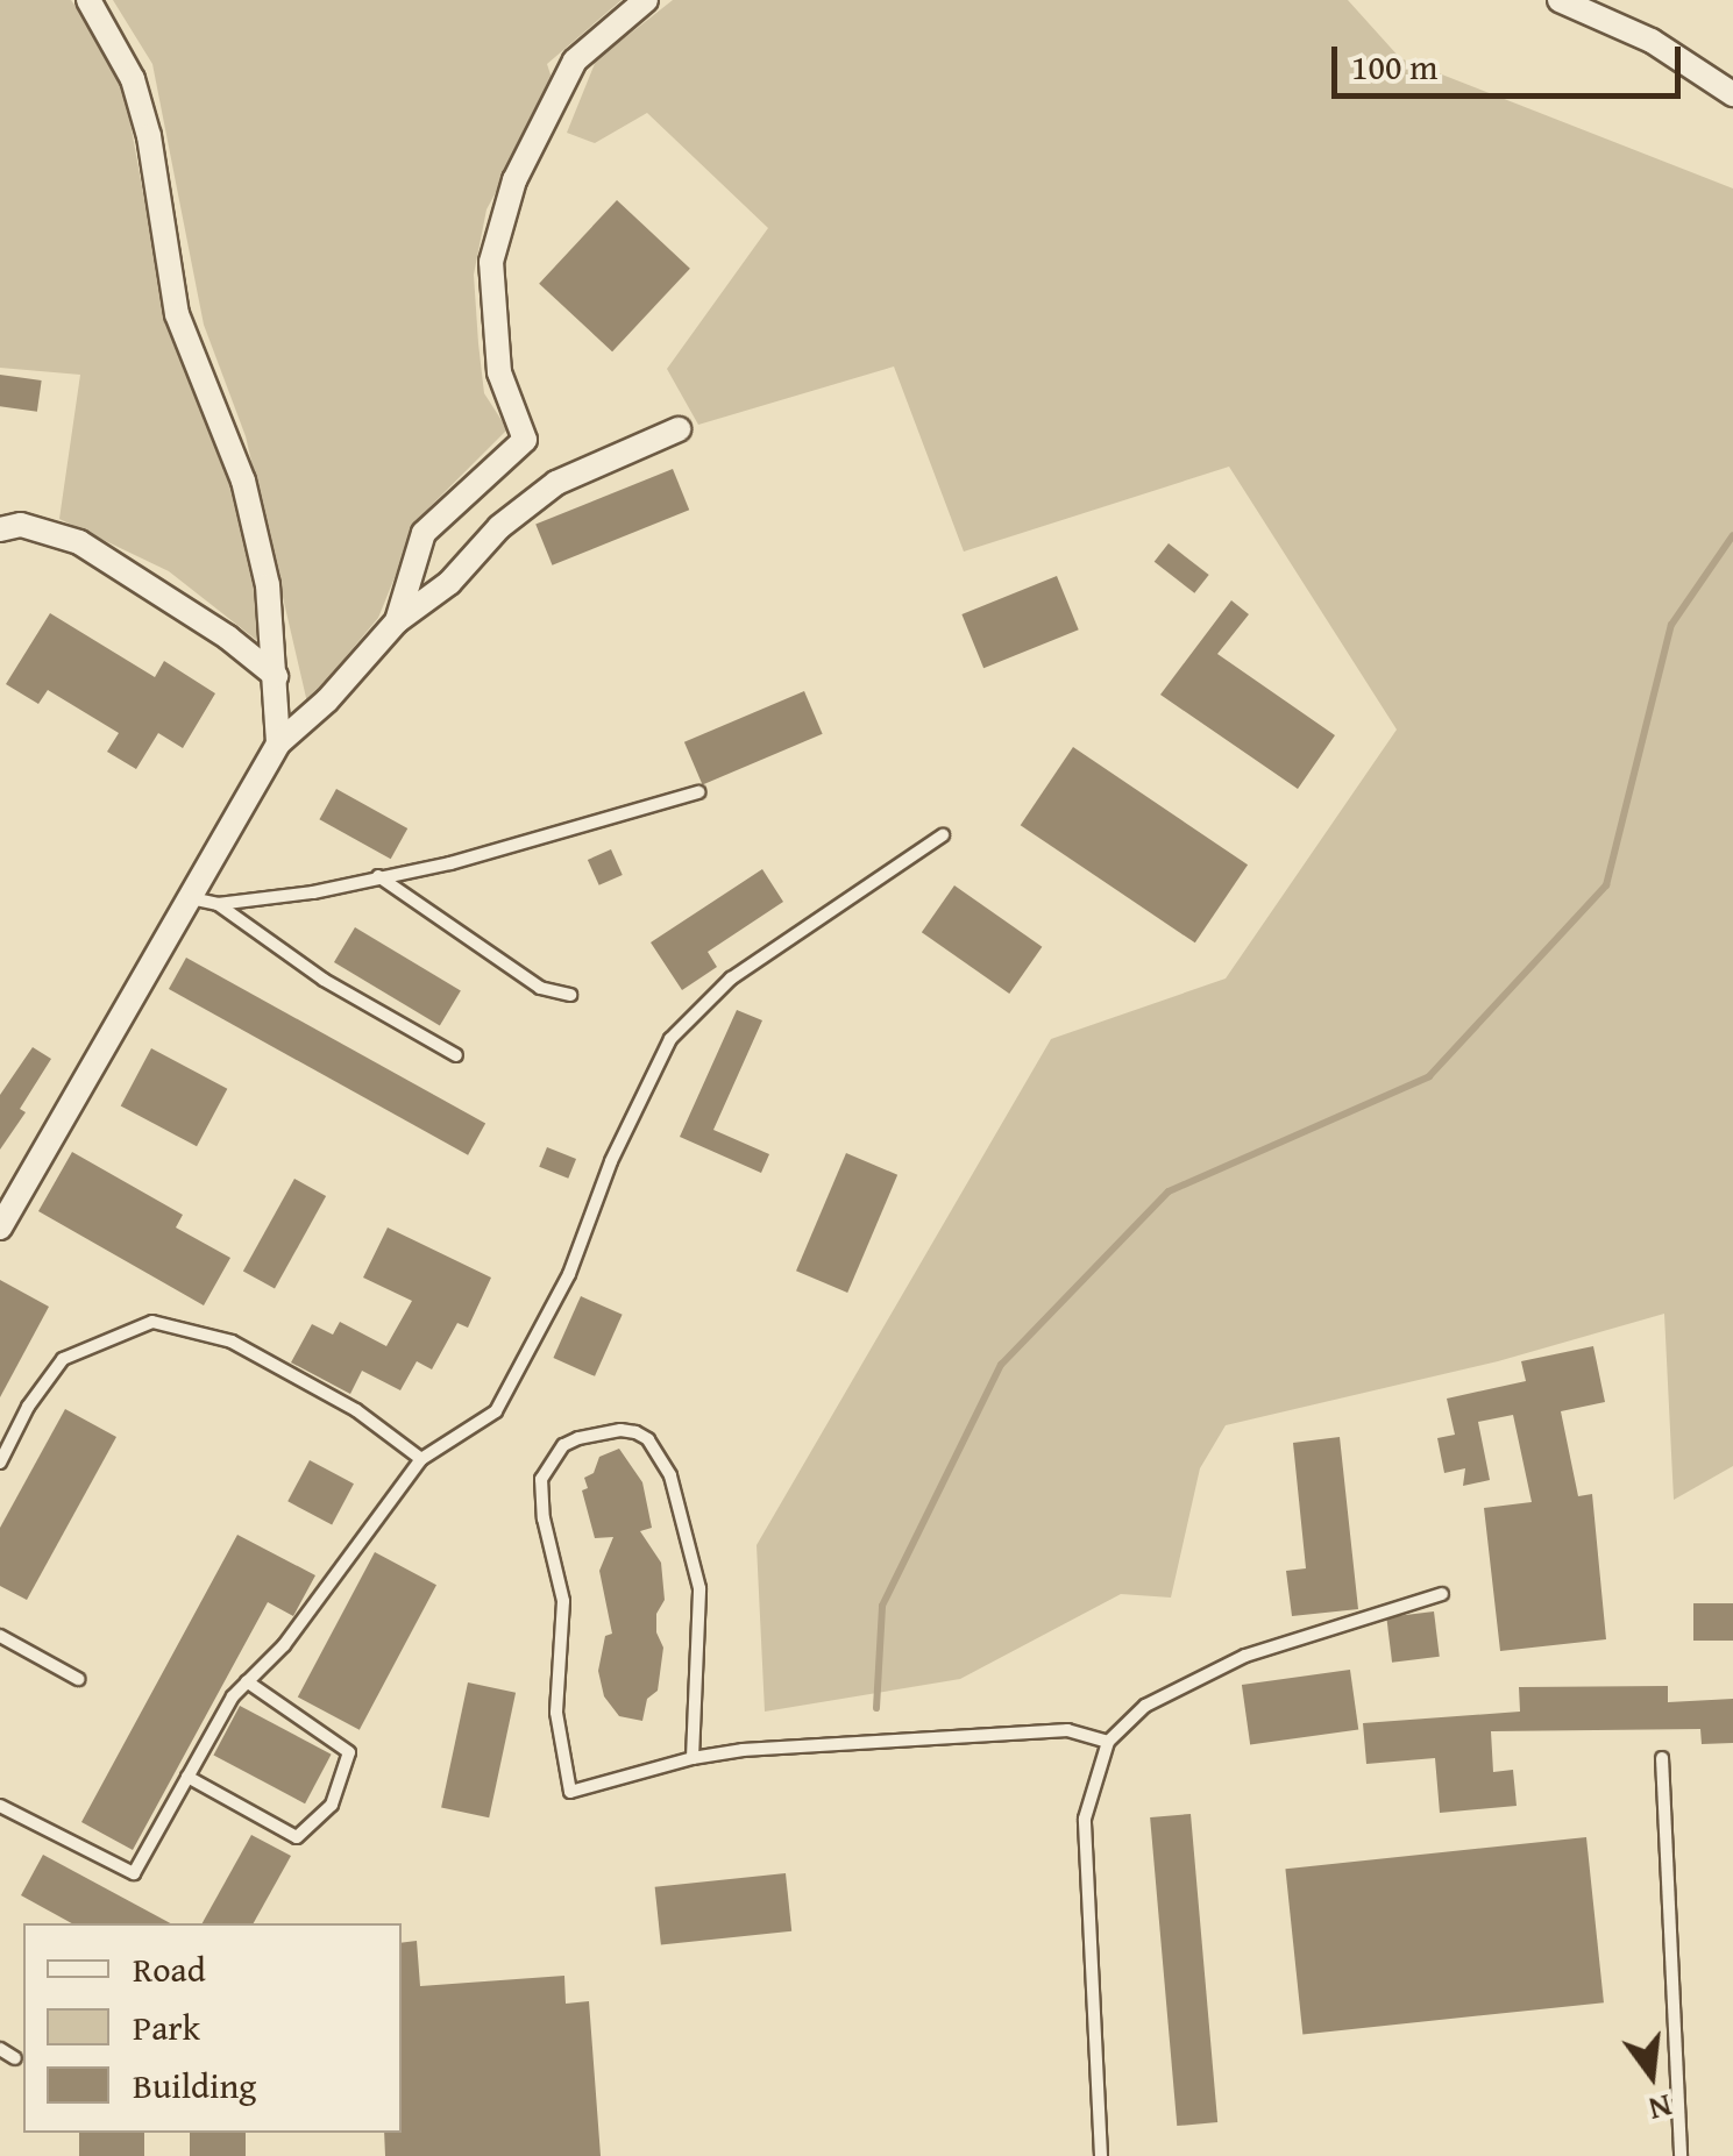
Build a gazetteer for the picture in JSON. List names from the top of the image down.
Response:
{
  "legend": ["Road", "Park", "Building"],
  "scale_bar": "100 m",
  "north": "bottom"
}
